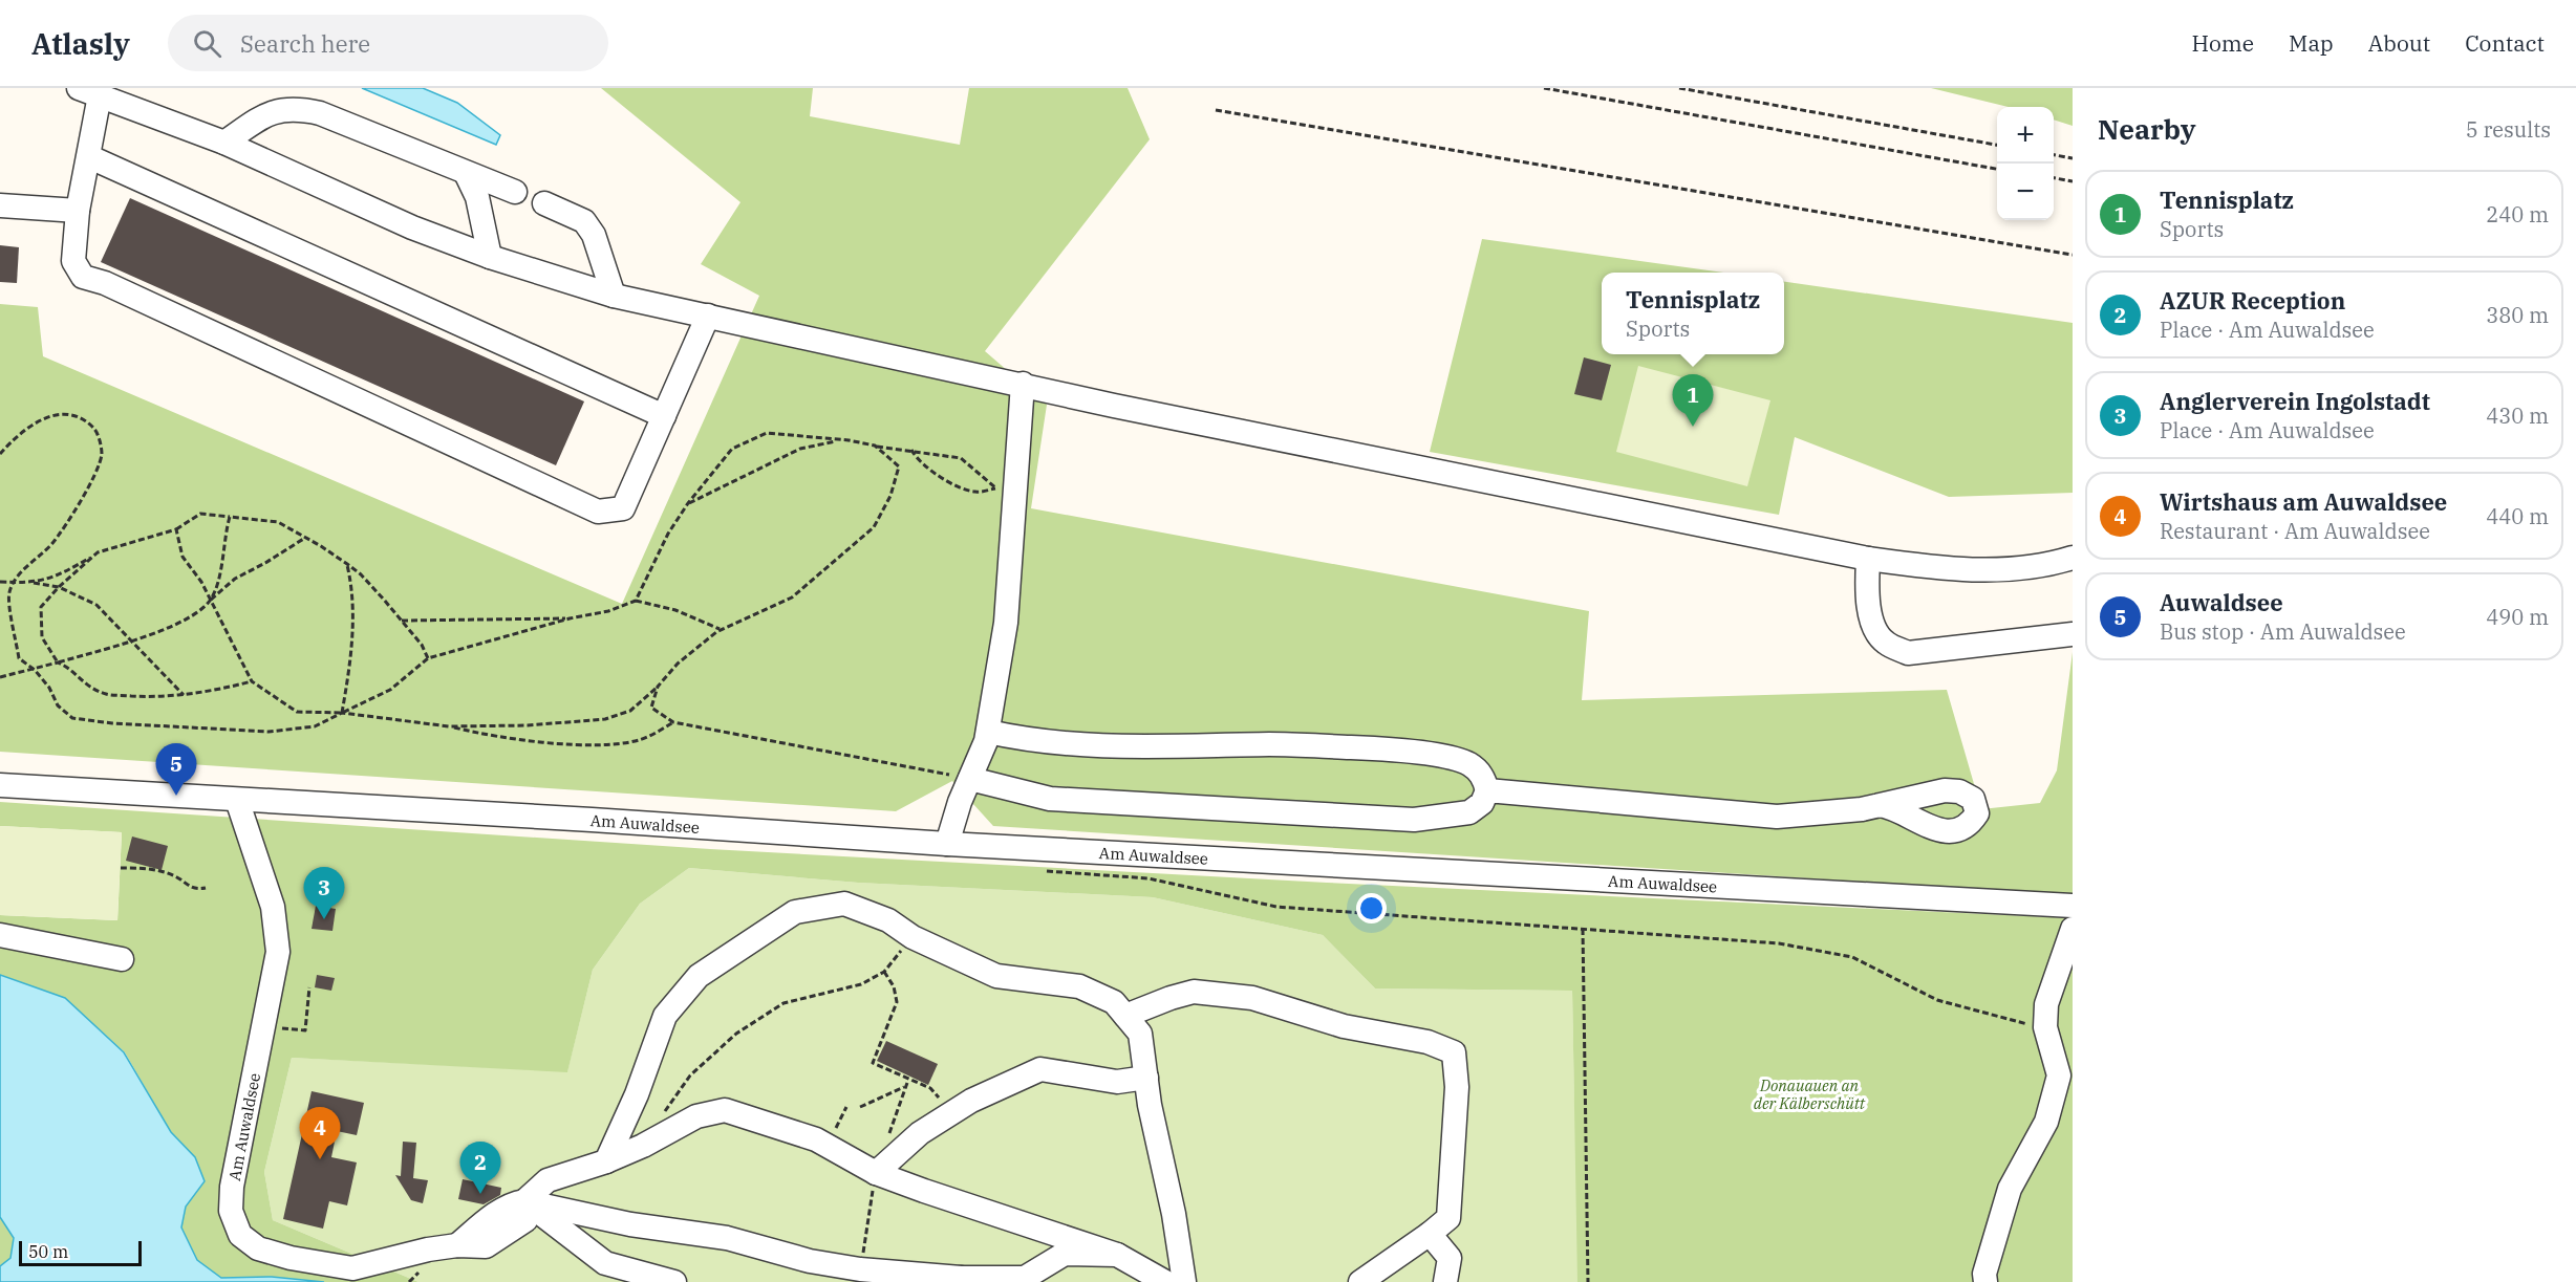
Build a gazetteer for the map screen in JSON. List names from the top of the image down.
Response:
{
  "streets": {
    "street": ["Am Auwaldsee"]
  },
  "parks": ["Donauauen an der Kälberschütt"],
  "scale_bar": "50 m",
  "page": {
    "header": "Atlasly",
    "search": "Search here",
    "nav": [
      "Home",
      "Map",
      "About",
      "Contact"
    ],
    "heading": ["Nearby", "5 results"],
    "map_buttons": ["+", "−"],
    "list": [
      {
        "mark": "1",
        "name": "Tennisplatz",
        "note": "Sports",
        "value": "240 m"
      },
      {
        "mark": "2",
        "name": "AZUR Reception",
        "note": "Place · Am Auwaldsee",
        "value": "380 m"
      },
      {
        "mark": "3",
        "name": "Anglerverein Ingolstadt",
        "note": "Place · Am Auwaldsee",
        "value": "430 m"
      },
      {
        "mark": "4",
        "name": "Wirtshaus am Auwaldsee",
        "note": "Restaurant · Am Auwaldsee",
        "value": "440 m"
      },
      {
        "mark": "5",
        "name": "Auwaldsee",
        "note": "Bus stop · Am Auwaldsee",
        "value": "490 m"
      }
    ],
    "popup": ["Tennisplatz", "Sports"],
    "pins": [
      "1",
      "5",
      "3",
      "4",
      "2"
    ],
    "scale": "50 m"
  }
}
